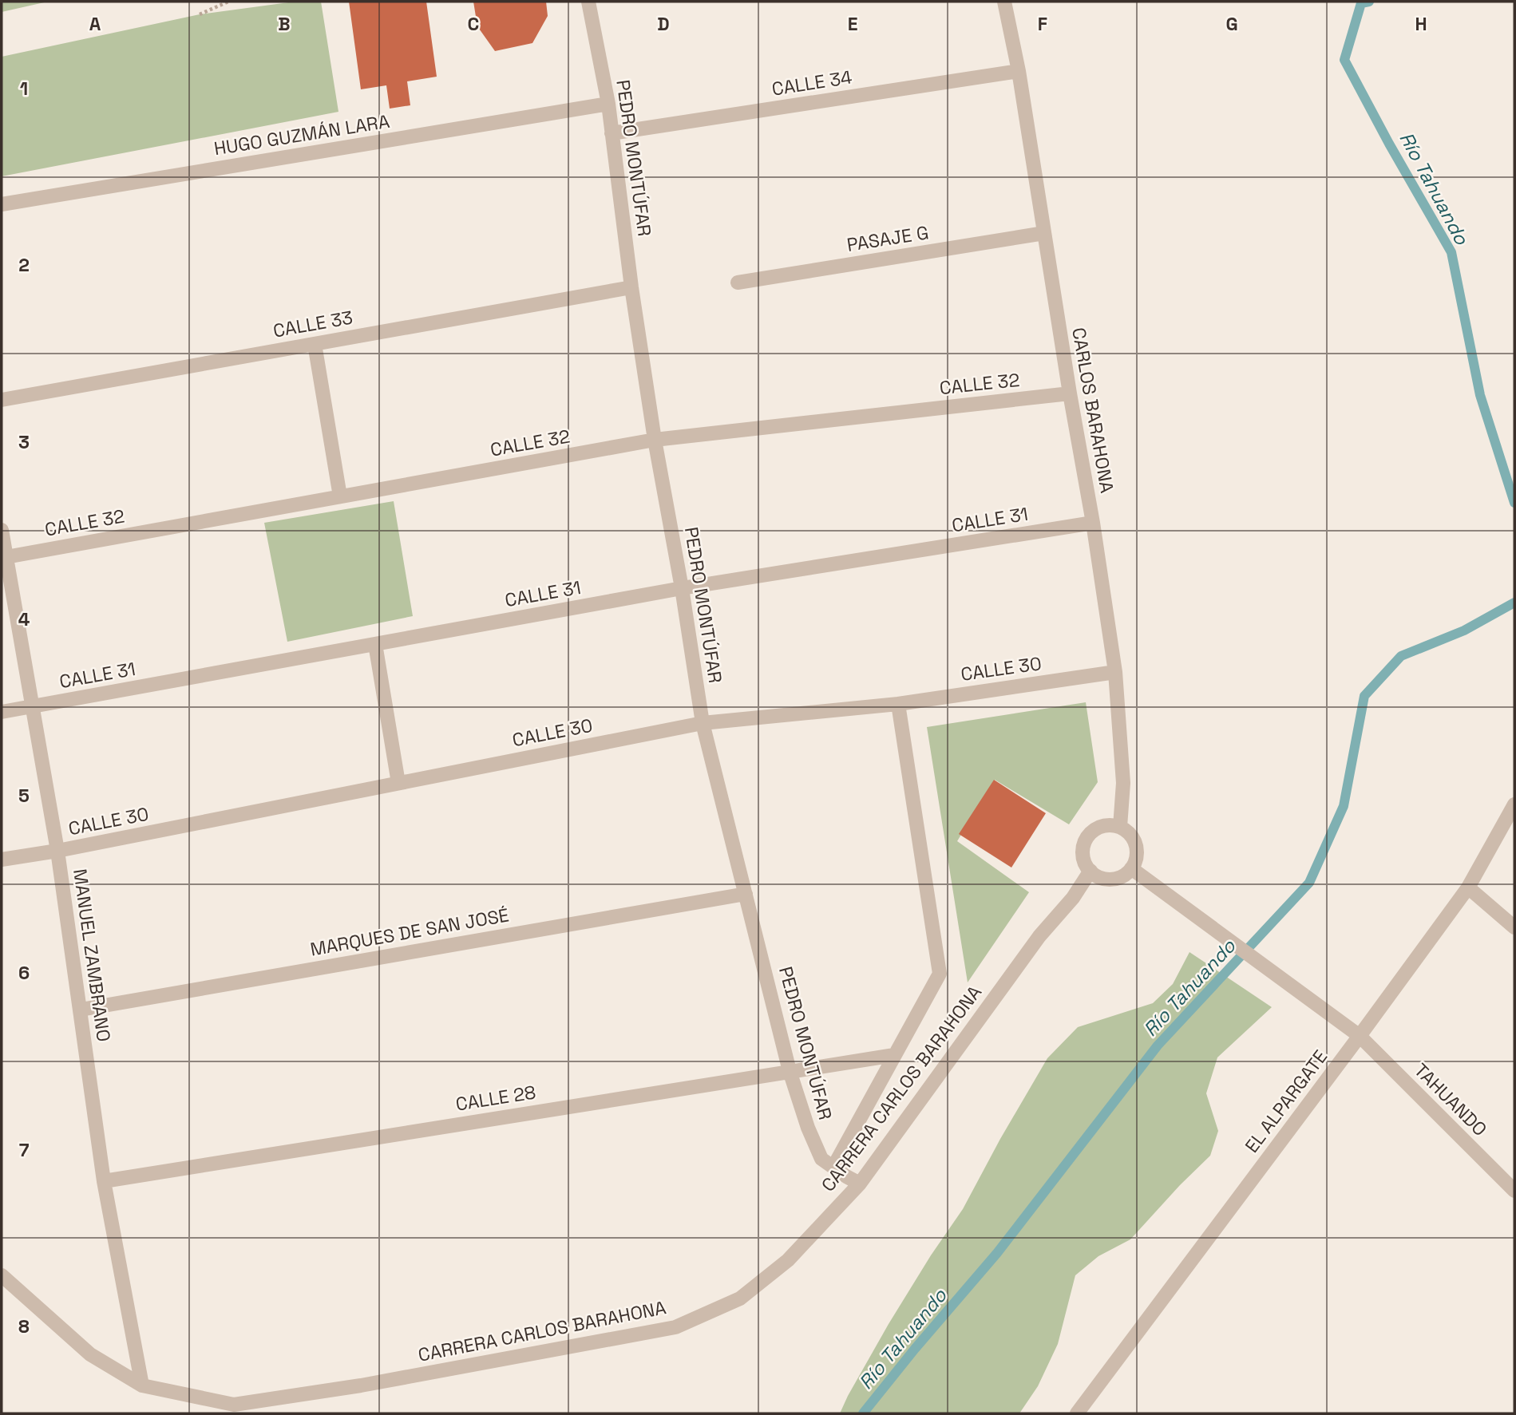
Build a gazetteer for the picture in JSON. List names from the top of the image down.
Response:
{
  "streets": {
    "street": [
      "CALLE 34",
      "HUGO GUZMÁN LARA",
      "PEDRO MONTÚFAR",
      "PASAJE G",
      "CALLE 33",
      "CALLE 32",
      "CARLOS BARAHONA",
      "CALLE 31",
      "CALLE 30",
      "MARQUES DE SAN JOSÉ",
      "MANUEL ZAMBRANO",
      "CARRERA CARLOS BARAHONA",
      "CALLE 28",
      "TAHUANDO",
      "EL ALPARGATE"
    ]
  },
  "crossings": [
    ["CALLE 34", "PEDRO MONTÚFAR"],
    ["CALLE 34", "CARLOS BARAHONA"],
    ["HUGO GUZMÁN LARA", "PEDRO MONTÚFAR"],
    ["PEDRO MONTÚFAR", "CALLE 33"],
    ["PEDRO MONTÚFAR", "CALLE 32"],
    ["PEDRO MONTÚFAR", "CALLE 31"],
    ["PEDRO MONTÚFAR", "CALLE 30"],
    ["PEDRO MONTÚFAR", "MARQUES DE SAN JOSÉ"],
    ["PEDRO MONTÚFAR", "CARRERA CARLOS BARAHONA"],
    ["PEDRO MONTÚFAR", "CALLE 28"],
    ["PASAJE G", "CARLOS BARAHONA"],
    ["CALLE 32", "CARLOS BARAHONA"],
    ["CALLE 32", "MANUEL ZAMBRANO"],
    ["CARLOS BARAHONA", "CALLE 31"],
    ["CARLOS BARAHONA", "CALLE 30"],
    ["CARLOS BARAHONA", "CARRERA CARLOS BARAHONA"],
    ["CARLOS BARAHONA", "TAHUANDO"],
    ["CALLE 31", "MANUEL ZAMBRANO"],
    ["CALLE 30", "MANUEL ZAMBRANO"],
    ["MARQUES DE SAN JOSÉ", "MANUEL ZAMBRANO"],
    ["MANUEL ZAMBRANO", "CARRERA CARLOS BARAHONA"],
    ["MANUEL ZAMBRANO", "CALLE 28"],
    ["CARRERA CARLOS BARAHONA", "TAHUANDO"],
    ["TAHUANDO", "EL ALPARGATE"]
  ],
  "water": ["Río Tahuando"],
  "grid": {
    "columns": [
      "A",
      "B",
      "C",
      "D",
      "E",
      "F",
      "G",
      "H"
    ],
    "rows": [
      "1",
      "2",
      "3",
      "4",
      "5",
      "6",
      "7",
      "8"
    ]
  }
}
